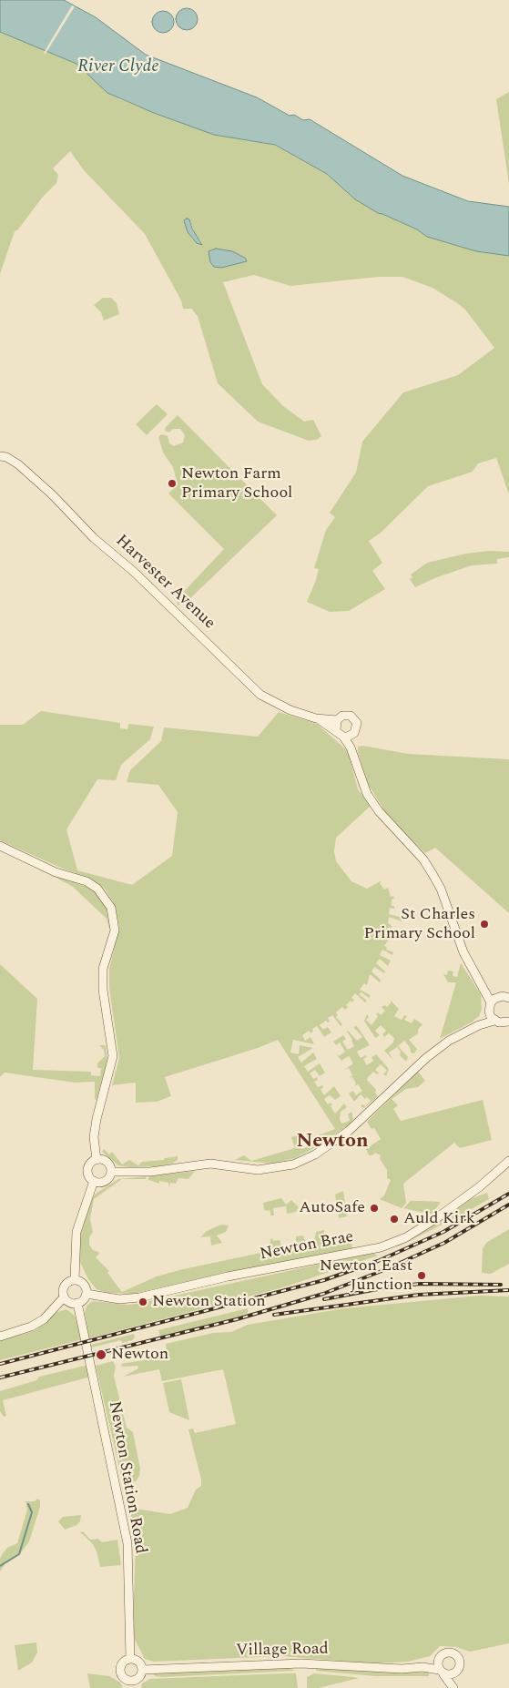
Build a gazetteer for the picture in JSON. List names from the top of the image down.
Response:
{
  "streets": {
    "street": [
      "Harvester Avenue",
      "Newton Brae",
      "Newton Station Road",
      "Village Road"
    ]
  },
  "crossings": [
    ["Newton Brae", "Newton Station Road"],
    ["Newton Station Road", "Village Road"]
  ],
  "districts": ["Newton"],
  "water": ["River Clyde"],
  "places": [
    "Newton Farm Primary School",
    "St Charles Primary School",
    "AutoSafe",
    "Auld Kirk",
    "Newton East Junction",
    "Newton Station",
    "Newton"
  ]
}
